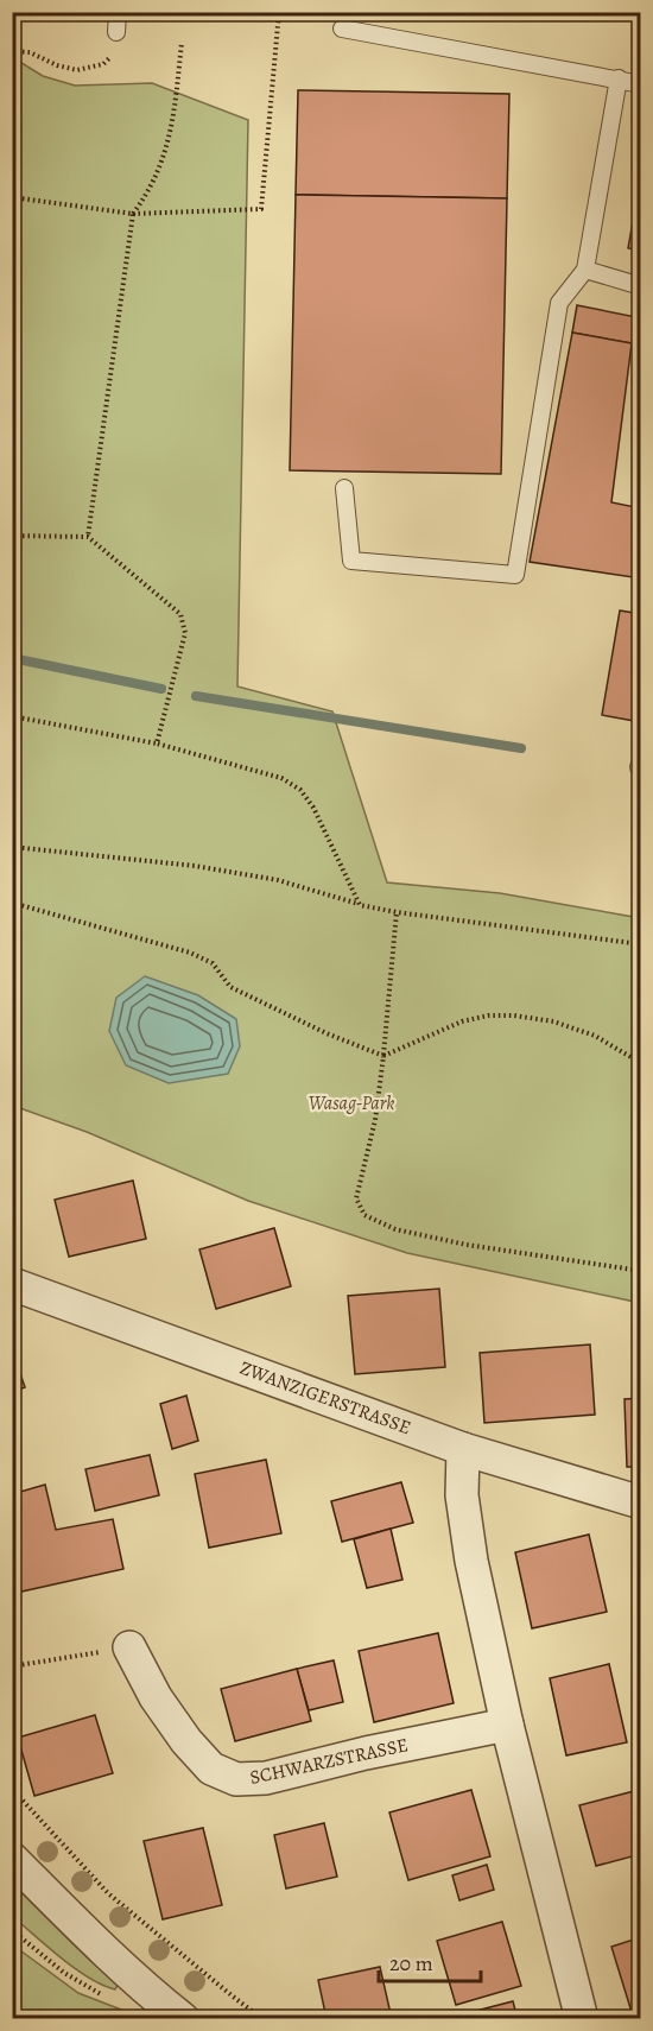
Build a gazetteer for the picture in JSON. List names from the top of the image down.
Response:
{
  "streets": {
    "street": ["ZWANZIGERSTRASSE", "SCHWARZSTRASSE"]
  },
  "parks": ["Wasag-Park"],
  "scale_bar": "20 m"
}
